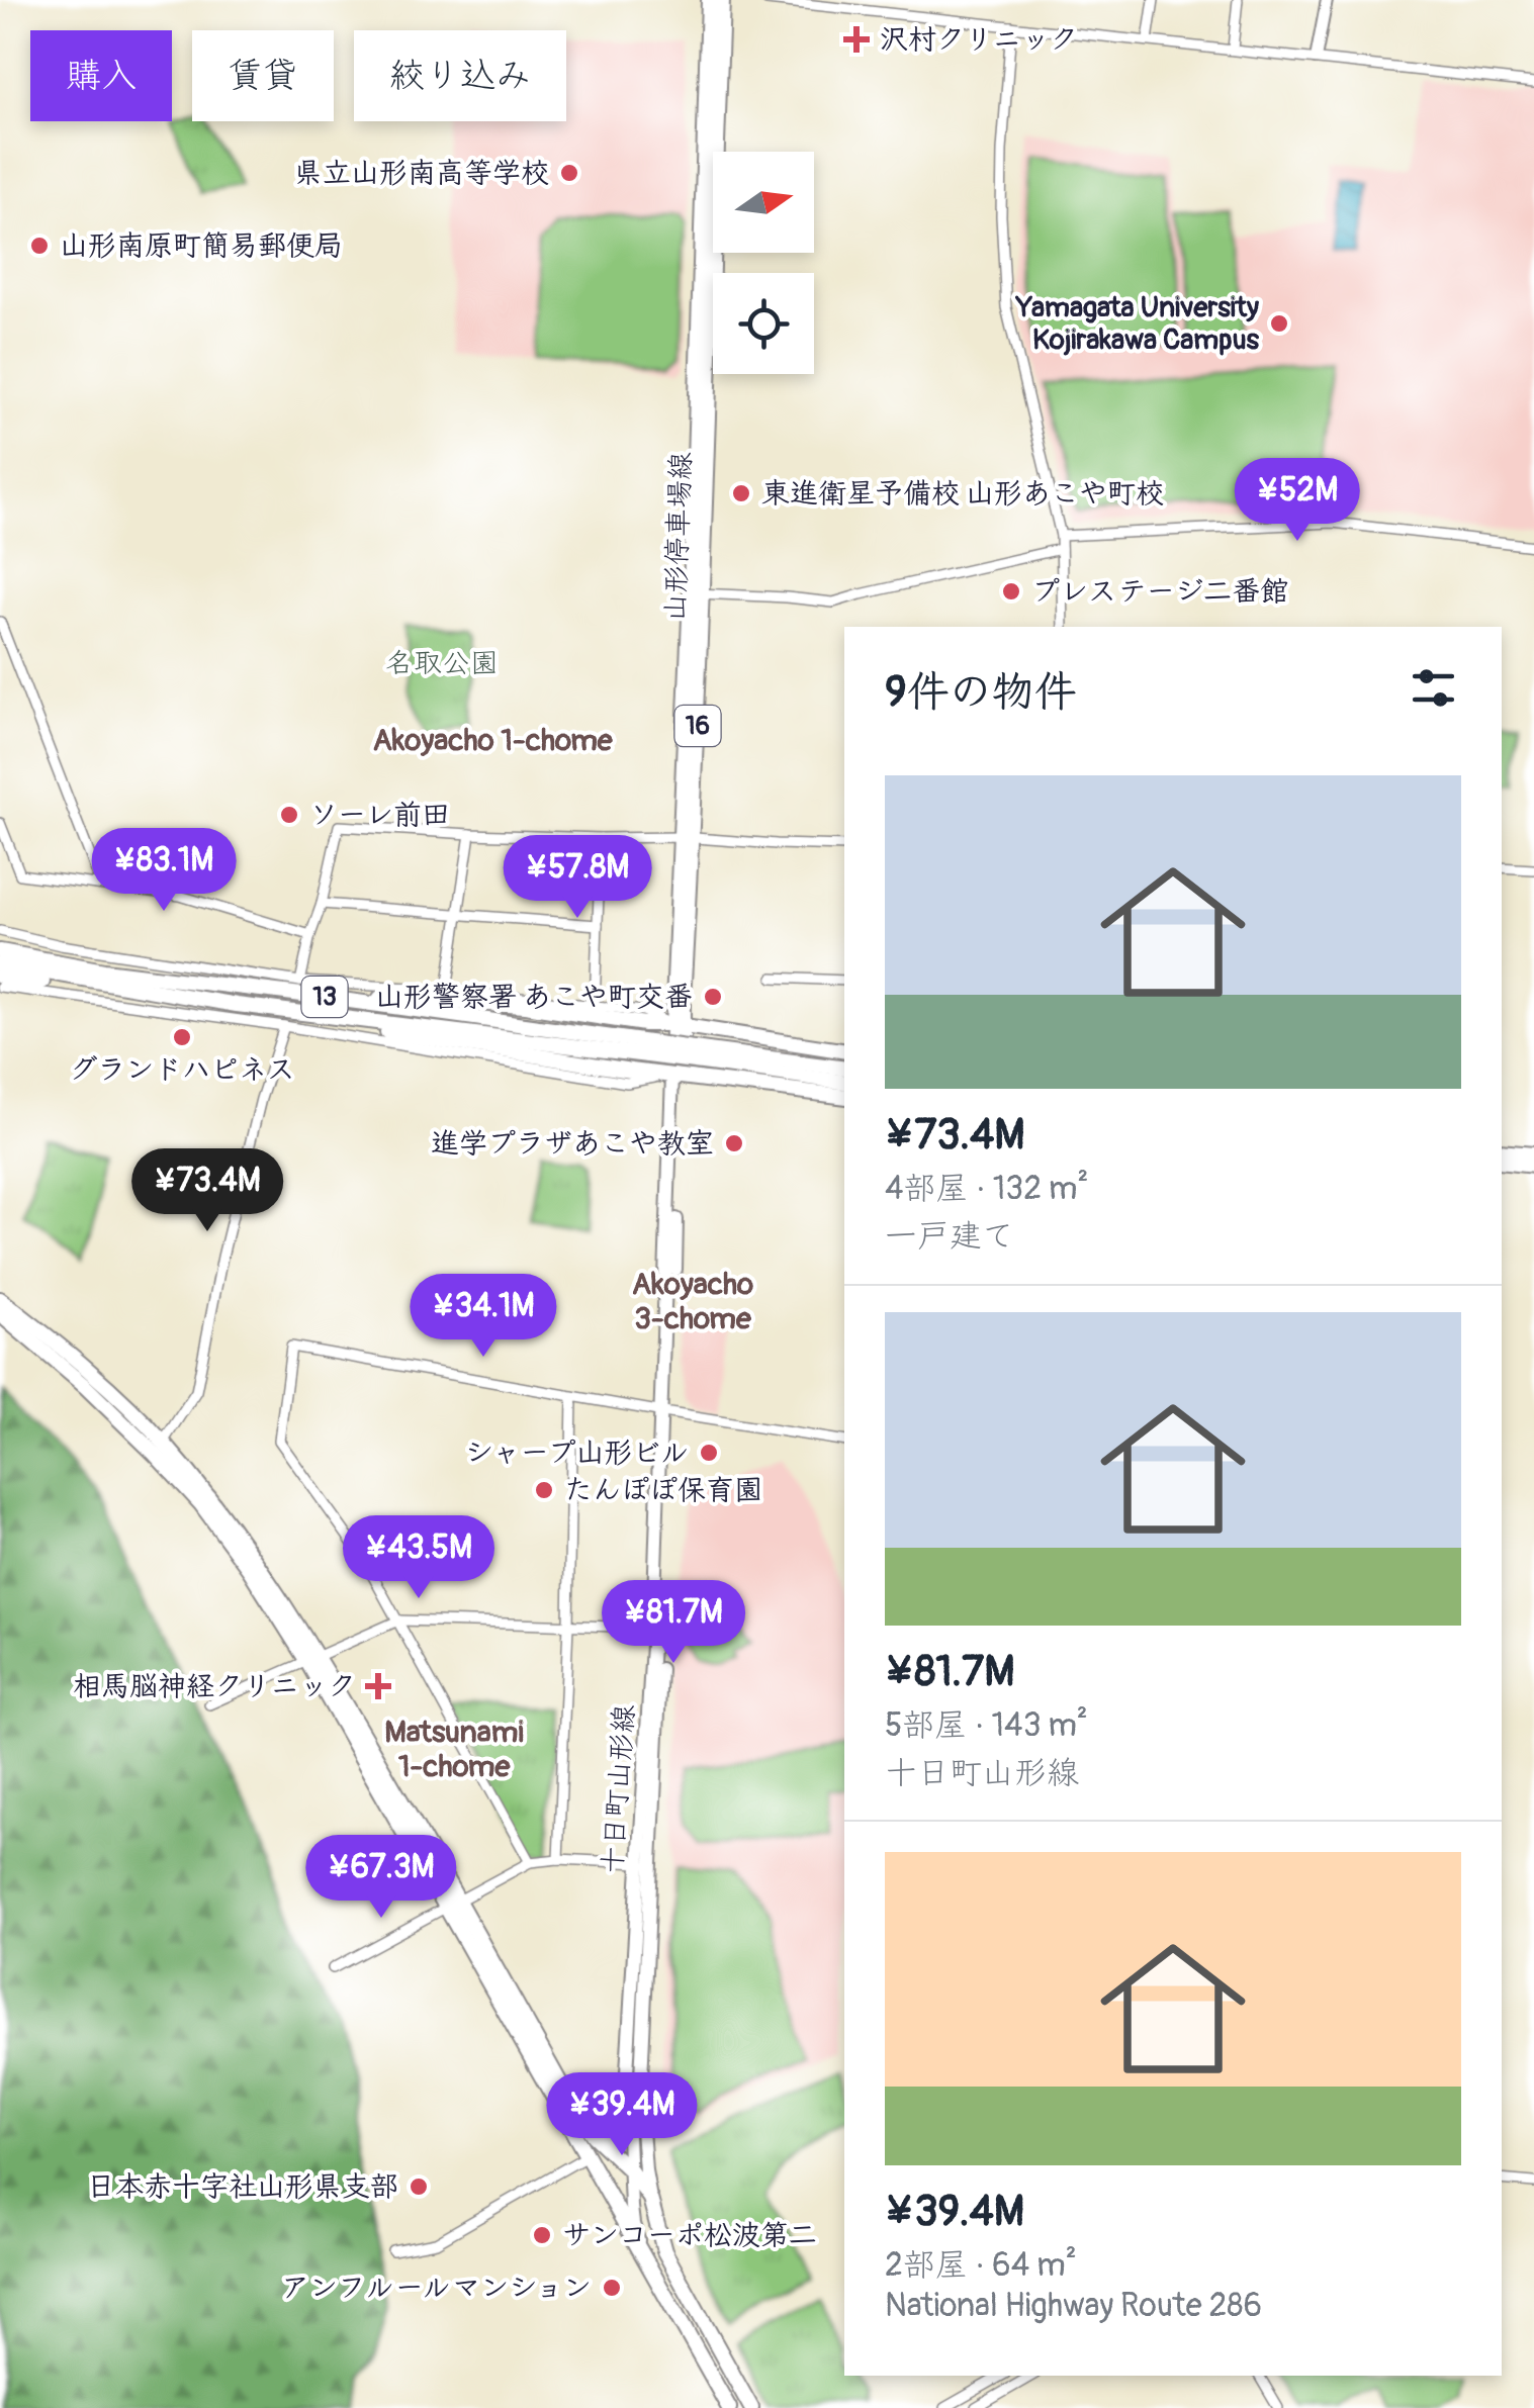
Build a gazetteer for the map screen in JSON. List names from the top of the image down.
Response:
{
  "streets": {
    "main road": [
      "山形停車場線",
      "16",
      "13",
      "十日町山形線"
    ]
  },
  "crossings": [
    ["山形停車場線", "十日町山形線"]
  ],
  "districts": ["Akoyacho 1-chome", "Akoyacho 3-chome", "Matsunami 1-chome"],
  "parks": ["名取公園"],
  "places": {
    "health": ["沢村クリニック", "相馬脳神経クリニック"],
    "other": [
      "県立山形南高等学校",
      "山形南原町簡易郵便局",
      "Yamagata University Kojirakawa Campus",
      "東進衛星予備校 山形あこや町校",
      "プレステージ二番館",
      "ソーレ前田",
      "山形警察署 あこや町交番",
      "グランドハピネス",
      "進学プラザあこや教室",
      "シャープ山形ビル",
      "たんぽぽ保育園",
      "日本赤十字社山形県支部",
      "サンコーポ松波第二",
      "アンフルールマンション"
    ]
  },
  "north": "right",
  "page": {
    "chip": ["購入", "賃貸", "絞り込み"],
    "price": [
      "¥52M",
      "¥83.1M",
      "¥57.8M",
      "¥73.4M",
      "¥34.1M",
      "¥43.5M",
      "¥81.7M",
      "¥67.3M",
      "¥39.4M"
    ],
    "heading": "9件の物件",
    "list": [
      {
        "name": "¥73.4M",
        "note": "4部屋 · 132 m² · 一戸建て"
      },
      {
        "name": "¥81.7M",
        "note": "5部屋 · 143 m² · 十日町山形線"
      },
      {
        "name": "¥39.4M",
        "note": "2部屋 · 64 m² · National Highway Route 286"
      }
    ]
  }
}
